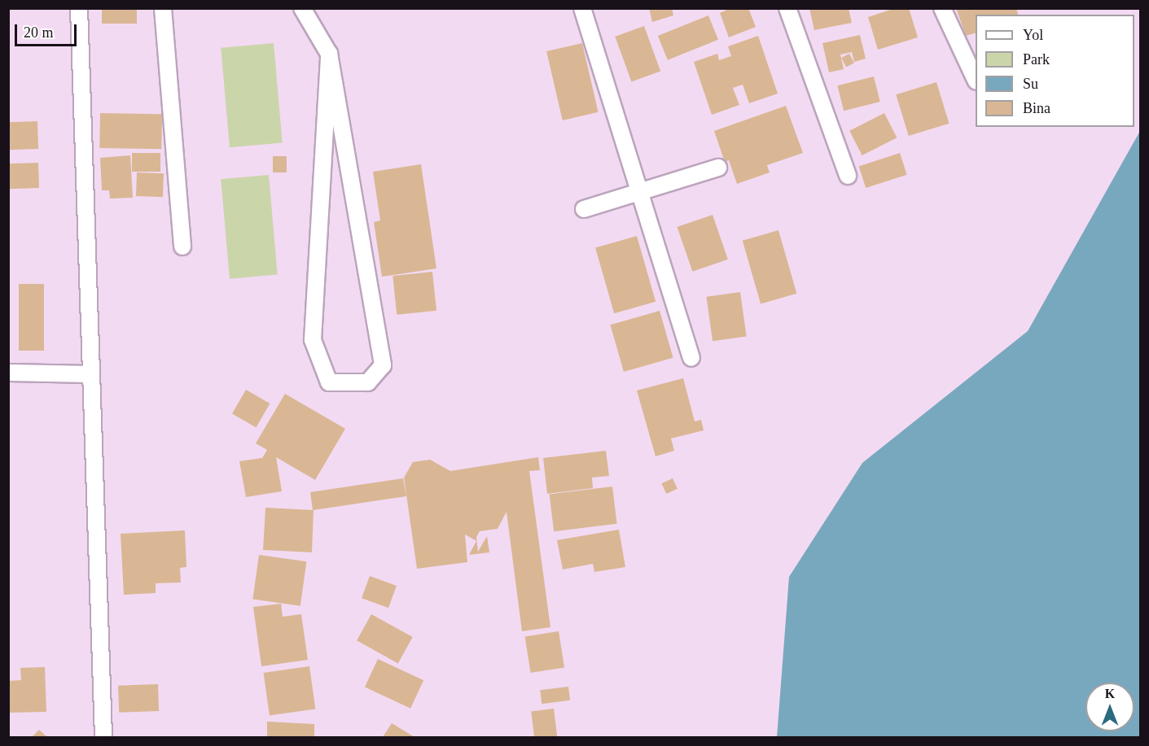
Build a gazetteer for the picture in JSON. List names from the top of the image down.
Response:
{
  "legend": [
    "Yol",
    "Park",
    "Su",
    "Bina"
  ],
  "scale_bar": "20 m",
  "north": "top"
}
